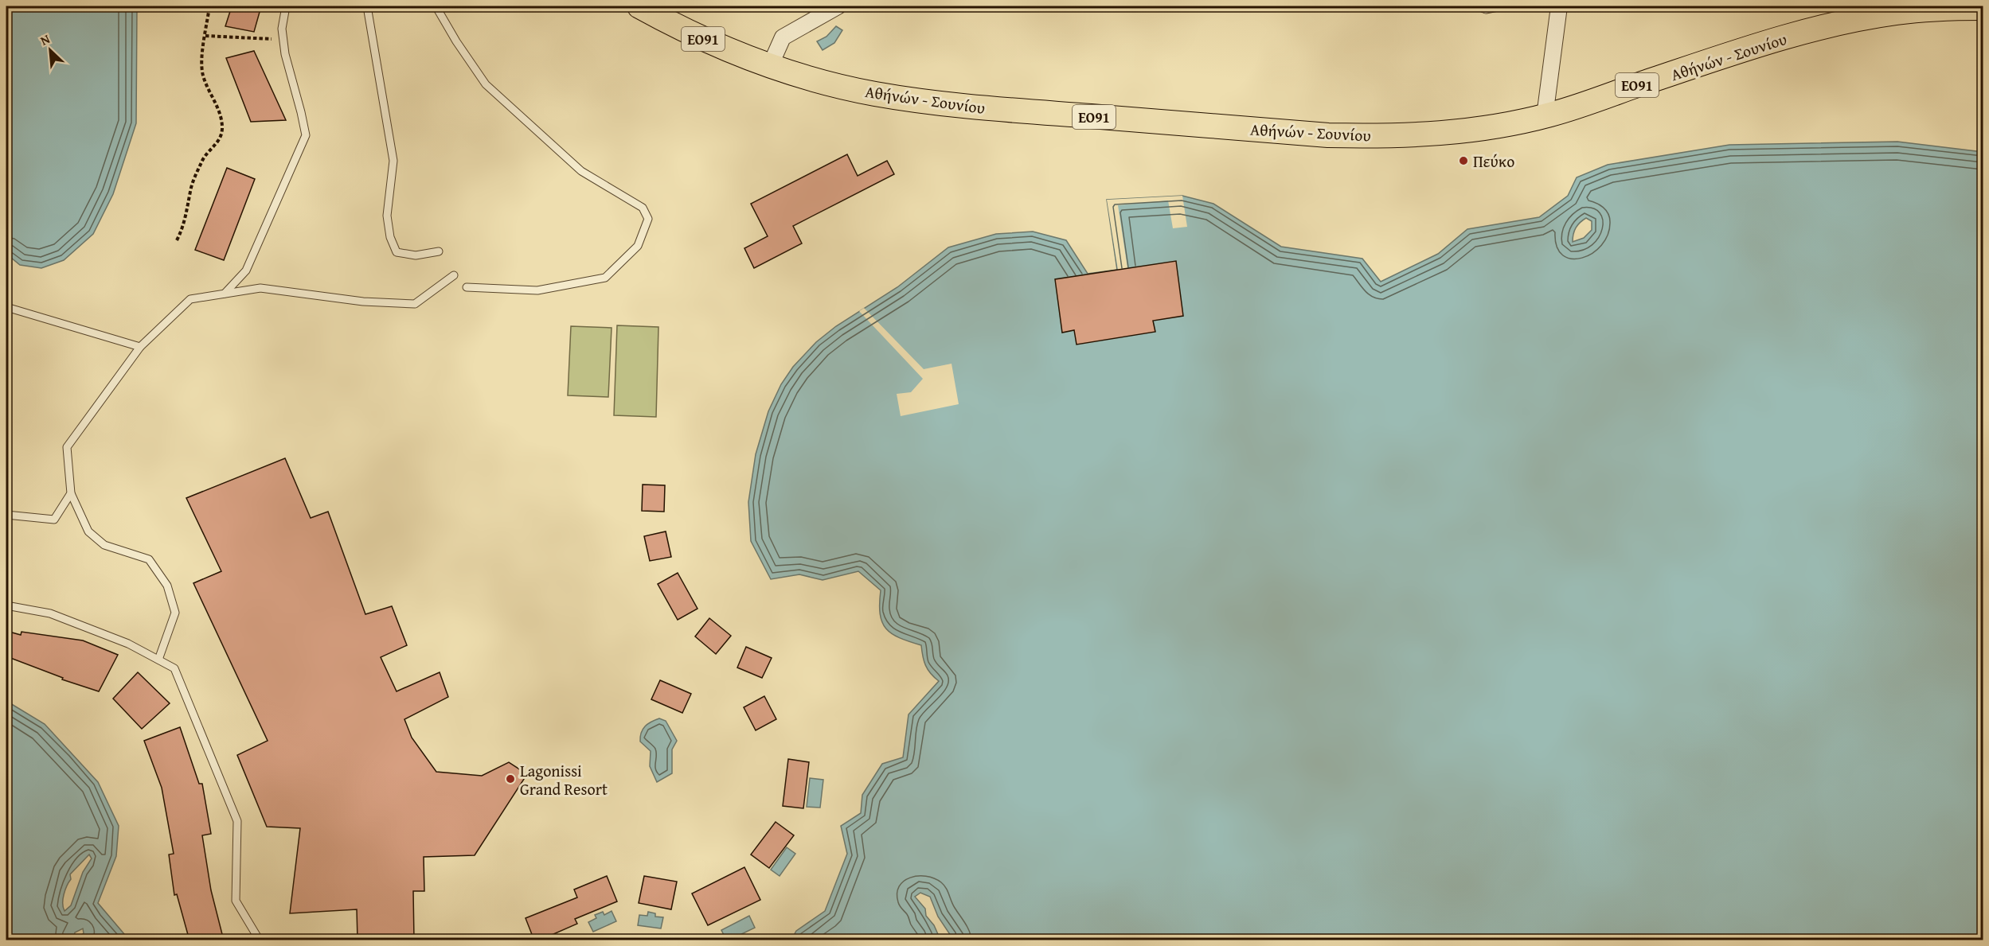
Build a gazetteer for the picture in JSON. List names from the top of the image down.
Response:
{
  "streets": {
    "main road": ["ΕΟ91", "Αθήνών - Σουνίου"]
  },
  "places": ["Πεύκο", "Lagonissi Grand Resort"],
  "north": "top left"
}
